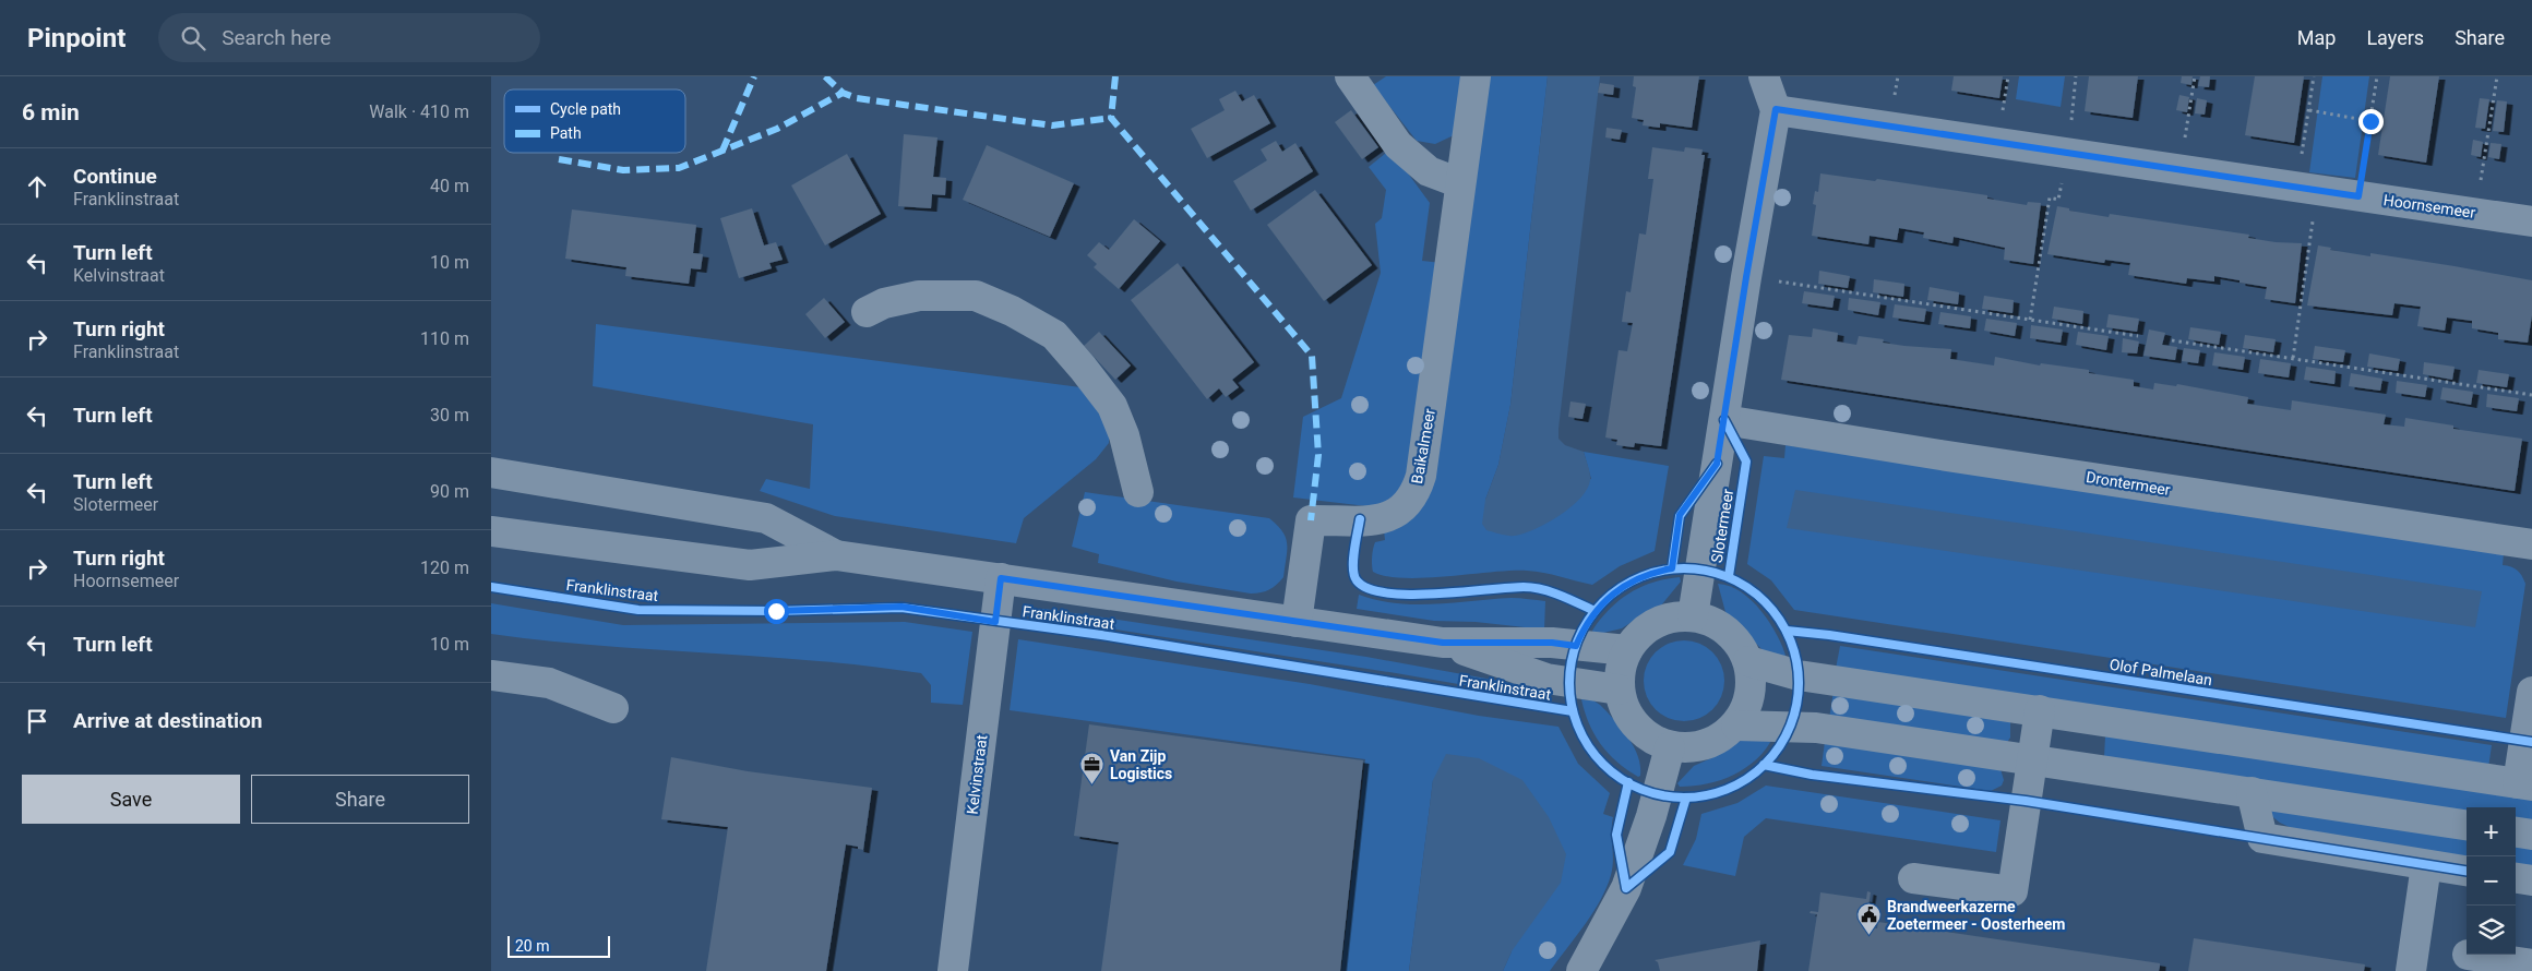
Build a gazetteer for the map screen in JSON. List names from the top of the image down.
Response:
{
  "streets": {
    "street": [
      "Hoornsemeer",
      "Baikalmeer",
      "Drontermeer",
      "Slotermeer",
      "Franklinstraat",
      "Kelvinstraat"
    ],
    "cycle path": ["Olof Palmelaan"]
  },
  "crossings": [
    ["Hoornsemeer", "Slotermeer"],
    ["Baikalmeer", "Franklinstraat"],
    ["Drontermeer", "Slotermeer"],
    ["Slotermeer", "Franklinstraat"],
    ["Franklinstraat", "Kelvinstraat"]
  ],
  "places": {
    "office": ["Van Zijp Logistics"],
    "public building": ["Brandweerkazerne Zoetermeer - Oosterheem"]
  },
  "legend": ["Cycle path", "Path"],
  "scale_bar": "20 m",
  "page": {
    "header": "Pinpoint",
    "search": "Search here",
    "nav": ["Map", "Layers", "Share"],
    "heading": ["6 min", "Walk · 410 m"],
    "list": [
      ["Continue", "Franklinstraat", "40 m"],
      ["Turn left", "Kelvinstraat", "10 m"],
      ["Turn right", "Franklinstraat", "110 m"],
      ["Turn left", "30 m"],
      ["Turn left", "Slotermeer", "90 m"],
      ["Turn right", "Hoornsemeer", "120 m"],
      ["Turn left", "10 m"],
      "Arrive at destination"
    ],
    "buttons": ["Save", "Share"],
    "map_buttons": ["+", "−"],
    "scale": "20 m"
  }
}
